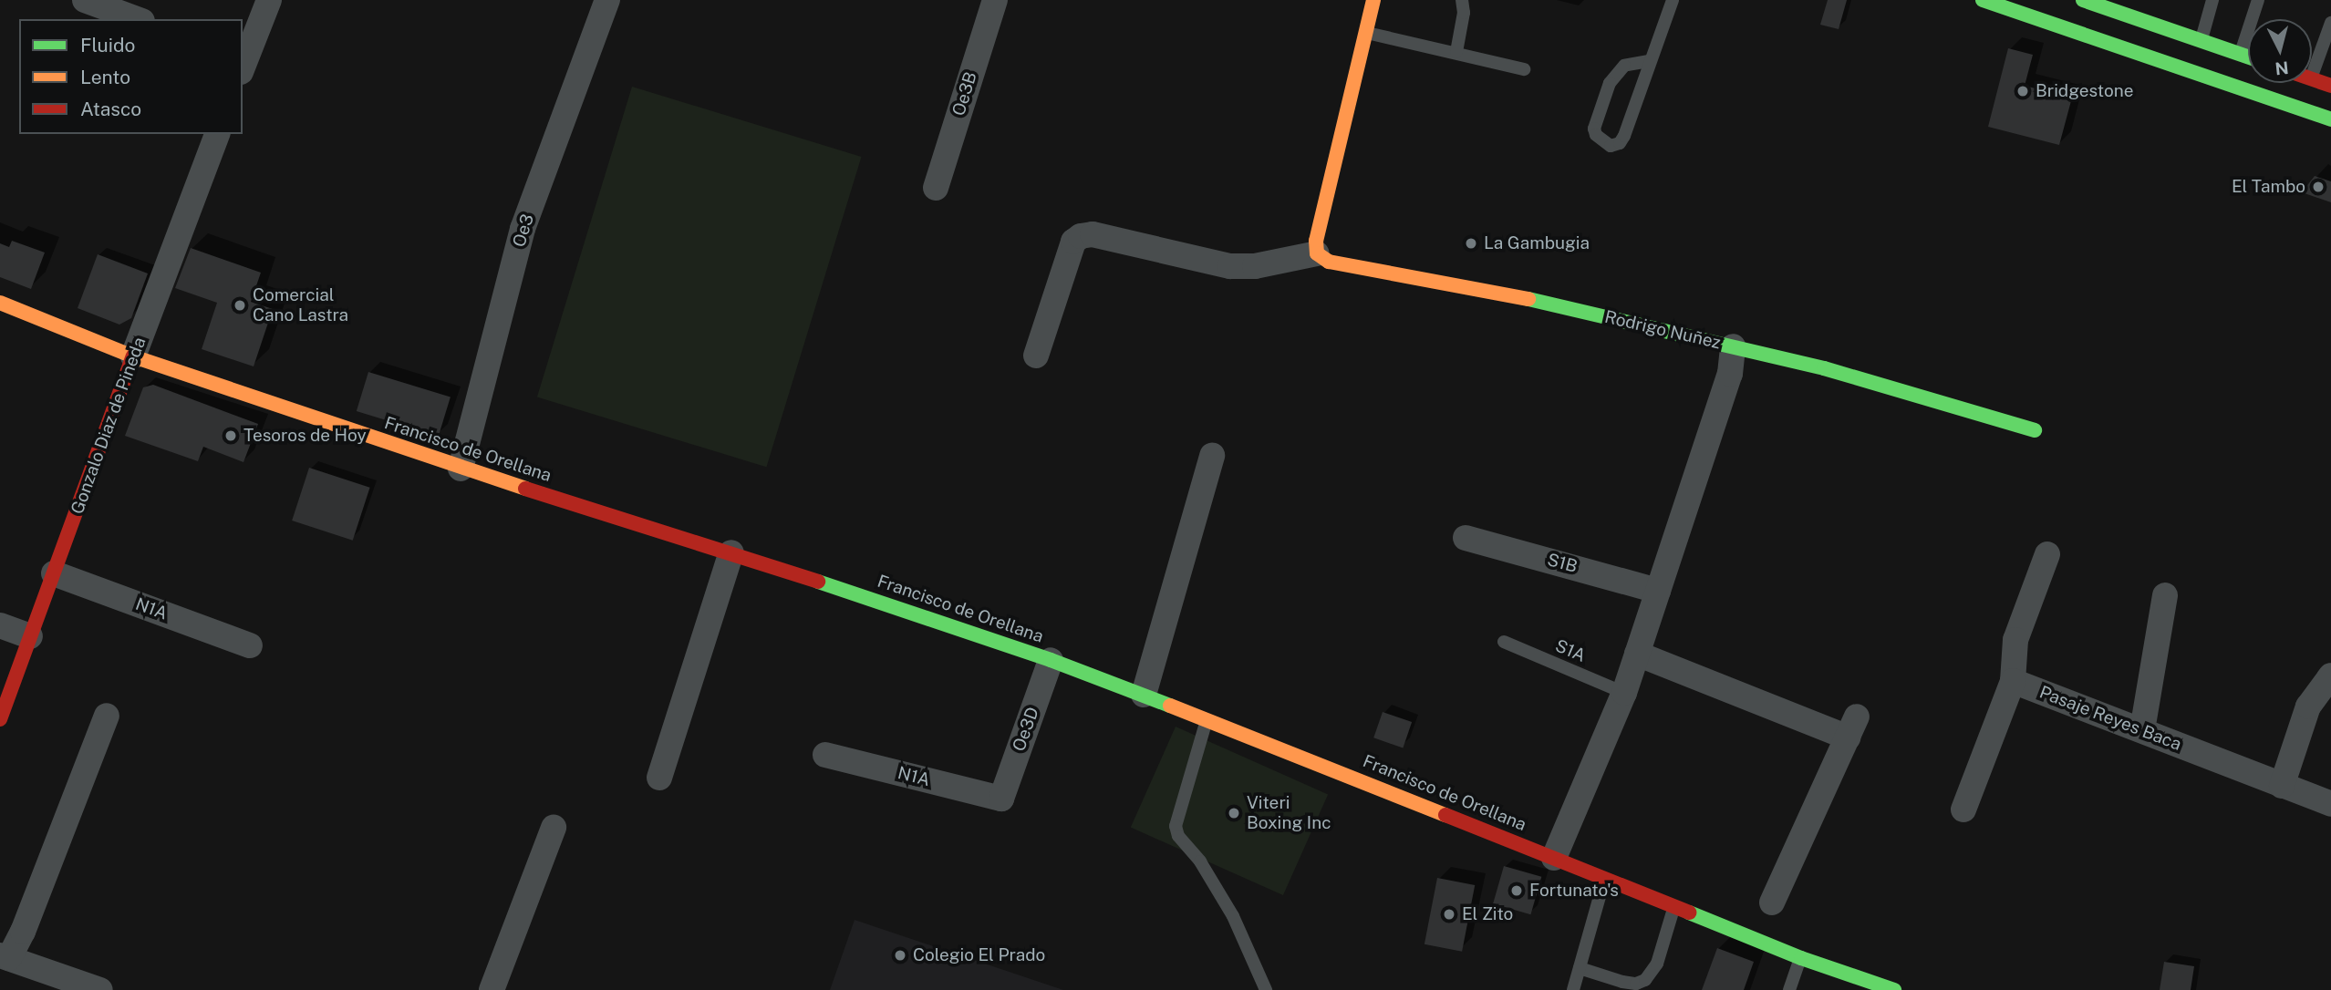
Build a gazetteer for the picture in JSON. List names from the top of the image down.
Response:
{
  "streets": {
    "street": [
      "Oe3B",
      "Oe3",
      "Rodrigo Nuñez",
      "Gonzalo Diaz de Pineda",
      "Francisco de Orellana",
      "S1B",
      "N1A",
      "Pasaje Reyes Baca",
      "Oe3D"
    ],
    "lane": ["S1A"]
  },
  "crossings": [
    ["Oe3", "Francisco de Orellana"],
    ["Rodrigo Nuñez", "Francisco de Orellana"],
    ["Rodrigo Nuñez", "S1B"],
    ["Rodrigo Nuñez", "S1A"],
    ["Gonzalo Diaz de Pineda", "Francisco de Orellana"],
    ["Gonzalo Diaz de Pineda", "N1A"],
    ["Francisco de Orellana", "Oe3D"],
    ["N1A", "Oe3D"]
  ],
  "places": [
    "Bridgestone",
    "El Tambo",
    "La Gambugia",
    "Comercial Cano Lastra",
    "Tesoros de Hoy",
    "Viteri Boxing Inc",
    "Fortunato's",
    "El Zito",
    "Colegio El Prado"
  ],
  "legend": ["Fluido", "Lento", "Atasco"],
  "north": "bottom"
}
